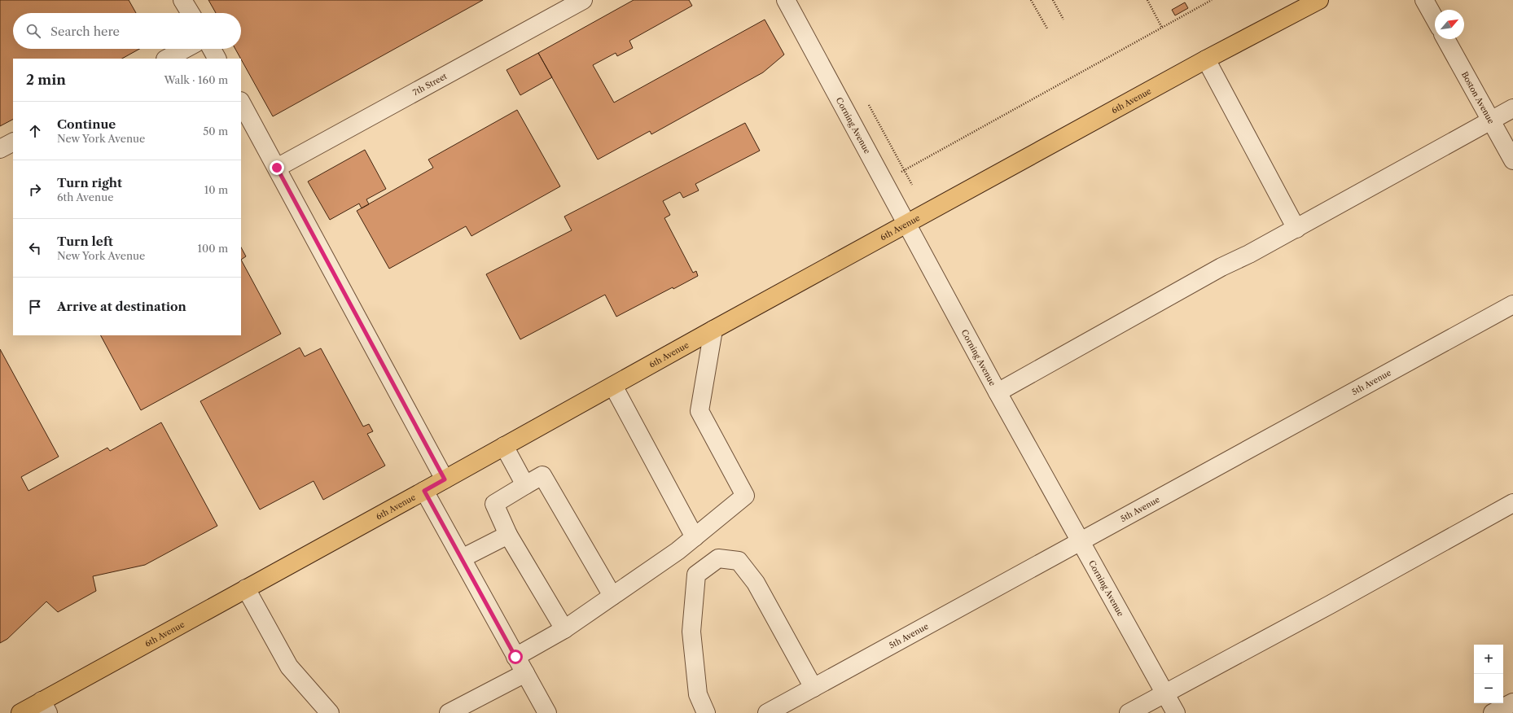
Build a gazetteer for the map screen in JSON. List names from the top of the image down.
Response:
{
  "streets": {
    "main road": ["6th Avenue"],
    "street": [
      "7th Street",
      "Boston Avenue",
      "Corning Avenue",
      "5th Avenue"
    ]
  },
  "crossings": [
    ["6th Avenue", "Corning Avenue"],
    ["Corning Avenue", "5th Avenue"]
  ],
  "north": "top right",
  "page": {
    "search": "Search here",
    "heading": ["2 min", "Walk · 160 m"],
    "list": [
      ["Continue", "New York Avenue", "50 m"],
      ["Turn right", "6th Avenue", "10 m"],
      ["Turn left", "New York Avenue", "100 m"],
      "Arrive at destination"
    ],
    "map_buttons": ["+", "−"]
  }
}
